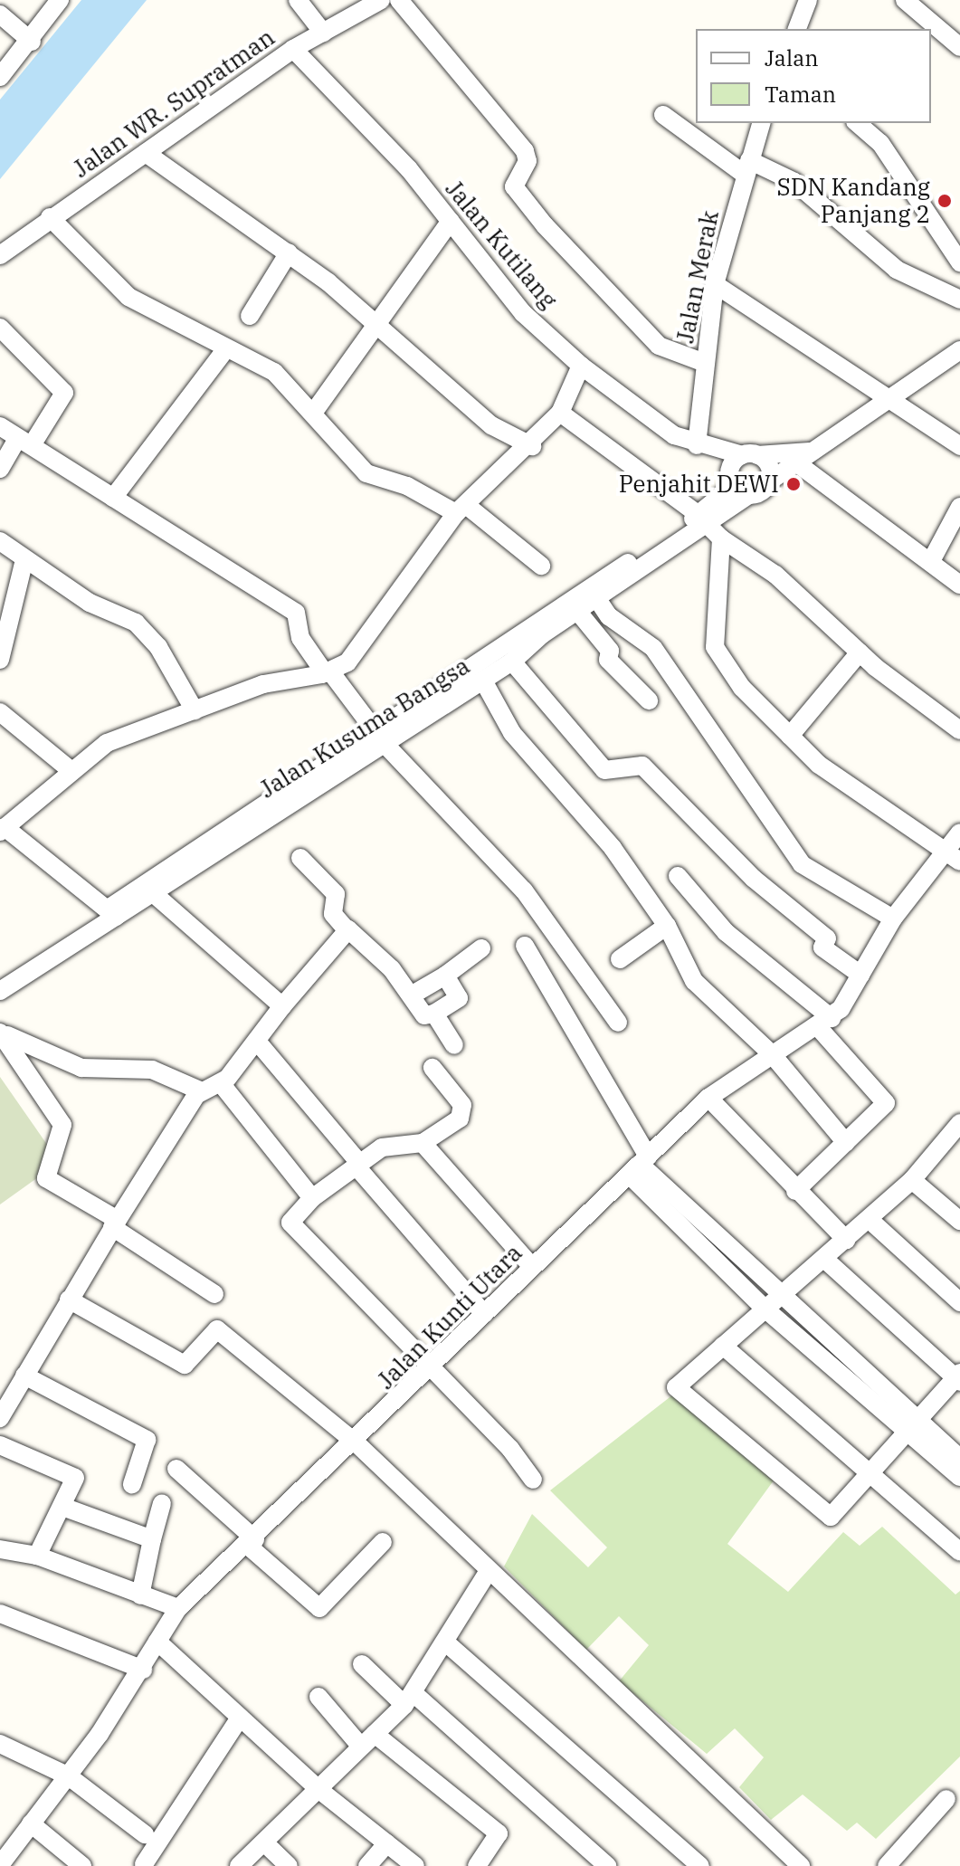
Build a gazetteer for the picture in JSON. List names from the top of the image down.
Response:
{
  "streets": {
    "street": [
      "Jalan WR. Supratman",
      "Jalan Kutilang",
      "Jalan Merak",
      "Jalan Kusuma Bangsa",
      "Jalan Kunti Utara"
    ]
  },
  "crossings": [
    ["Jalan WR. Supratman", "Jalan Kutilang"],
    ["Jalan Kutilang", "Jalan Merak"]
  ],
  "places": ["SDN Kandang Panjang 2", "Penjahit DEWI"],
  "legend": ["Jalan", "Taman"]
}
